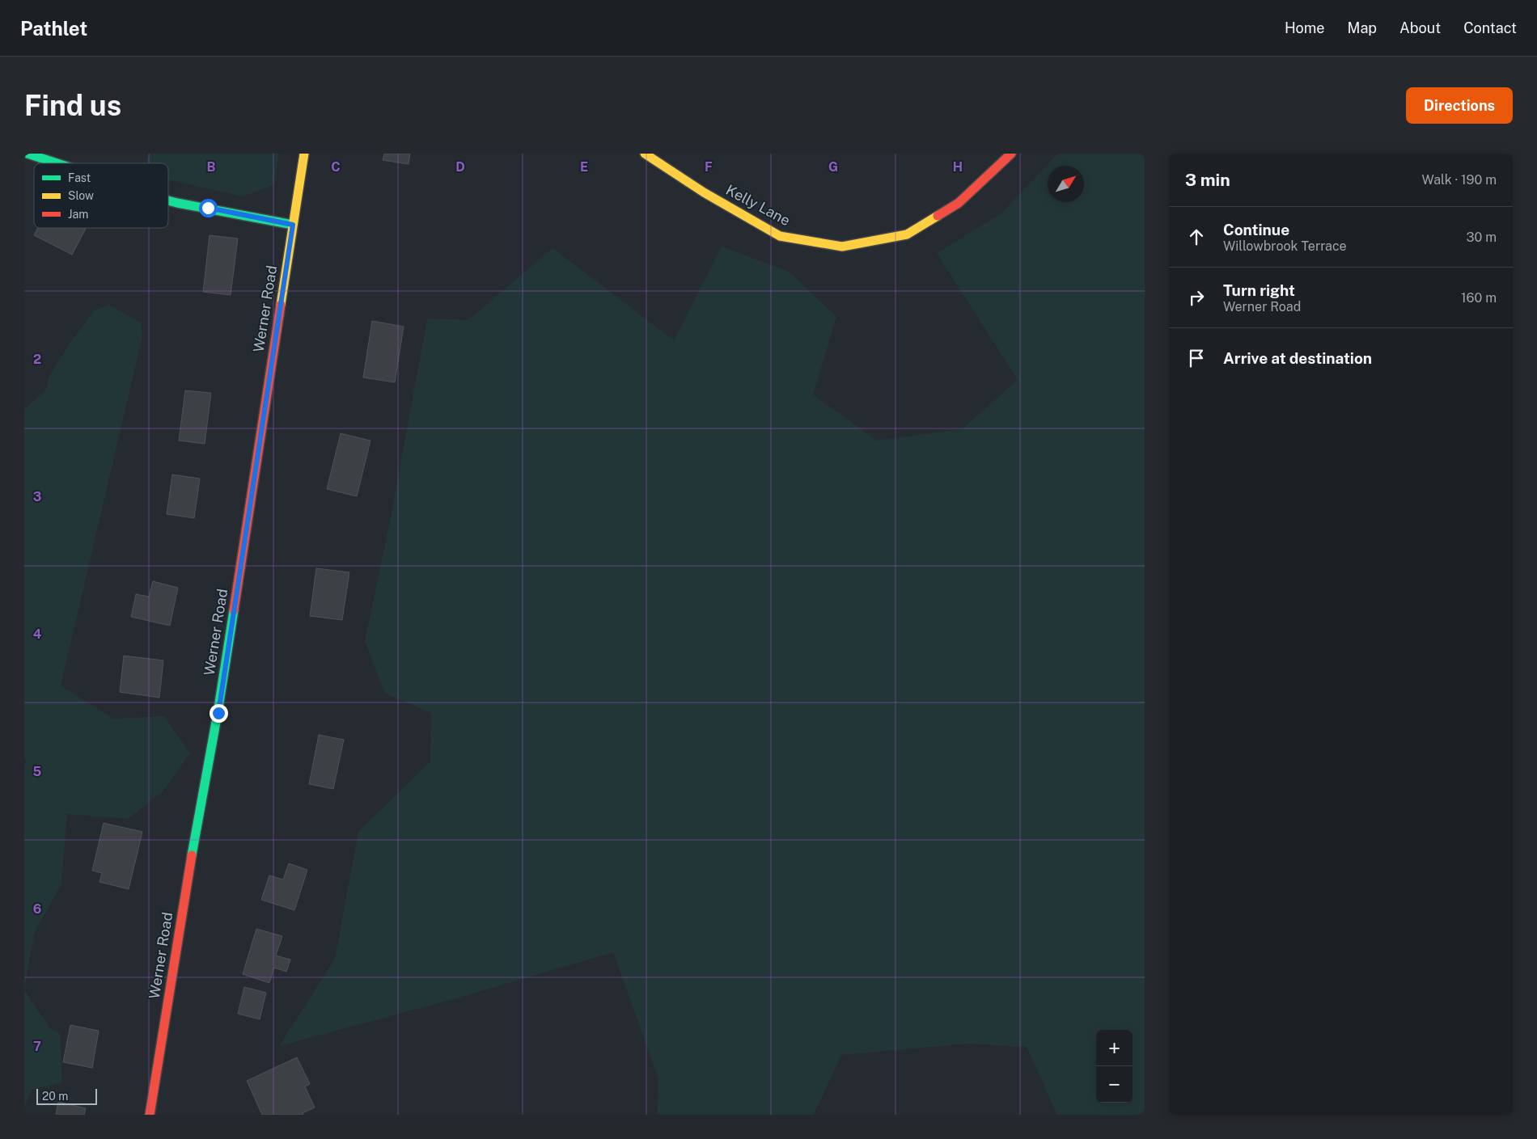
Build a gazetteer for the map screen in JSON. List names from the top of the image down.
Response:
{
  "streets": {
    "street": ["Kelly Lane", "Werner Road"]
  },
  "legend": ["Fast", "Slow", "Jam"],
  "scale_bar": "20 m",
  "north": "top right",
  "page": {
    "header": "Pathlet",
    "nav": [
      "Home",
      "Map",
      "About",
      "Contact"
    ],
    "buttons": "Directions",
    "title": "Find us",
    "heading": ["3 min", "Walk · 190 m"],
    "list": [
      ["Continue", "Willowbrook Terrace", "30 m"],
      ["Turn right", "Werner Road", "160 m"],
      "Arrive at destination"
    ],
    "map_buttons": ["+", "−"],
    "scale": "20 m"
  },
  "grid": {
    "columns": [
      "B",
      "C",
      "D",
      "E",
      "F",
      "G",
      "H"
    ],
    "rows": [
      "2",
      "3",
      "4",
      "5",
      "6",
      "7"
    ]
  }
}
